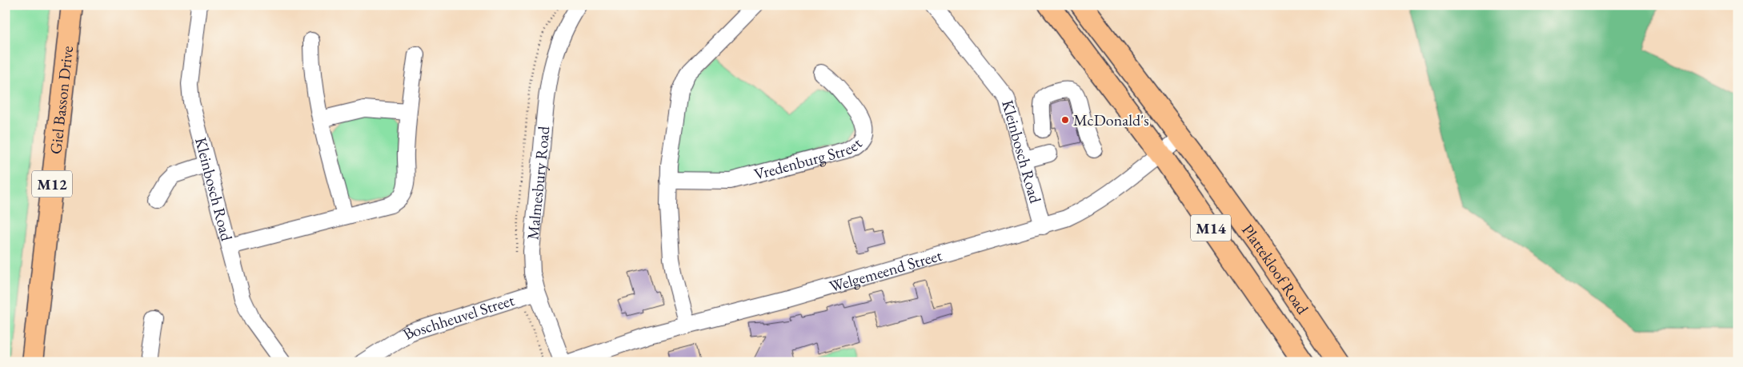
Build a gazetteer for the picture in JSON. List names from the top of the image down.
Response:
{
  "streets": {
    "main road": [
      "Giel Basson Drive",
      "M12",
      "M14",
      "Plattekloof Road"
    ],
    "street": [
      "Kleinbosch Road",
      "Vredenburg Street",
      "Malmesbury Road",
      "Welgemeend Street",
      "Boschheuvel Street"
    ]
  },
  "crossings": [
    ["Kleinbosch Road", "Welgemeend Street"],
    ["Malmesbury Road", "Boschheuvel Street"],
    ["Plattekloof Road", "Welgemeend Street"]
  ],
  "places": ["McDonald's"]
}
